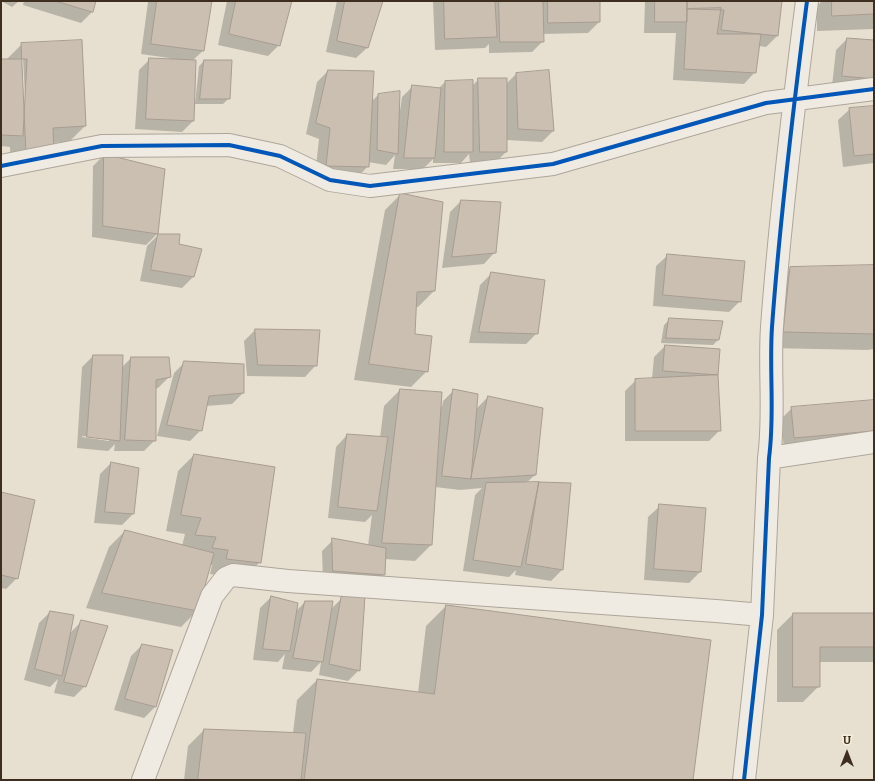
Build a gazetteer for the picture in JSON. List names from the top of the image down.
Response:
{
  "north": "top"
}
